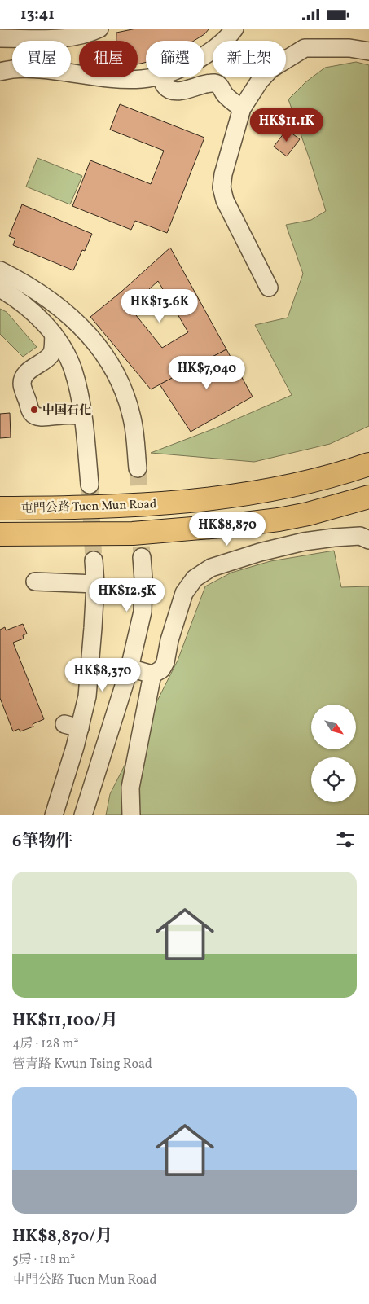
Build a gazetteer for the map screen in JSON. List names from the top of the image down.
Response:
{
  "streets": {
    "highway": ["屯門公路 Tuen Mun Road"]
  },
  "places": ["中国石化"],
  "north": "bottom right",
  "page": {
    "status": "13:41",
    "chip": [
      "買屋",
      "租屋",
      "篩選",
      "新上架"
    ],
    "price": [
      "HK$11.1K",
      "HK$13.6K",
      "HK$7,040",
      "HK$8,870",
      "HK$12.5K",
      "HK$8,370"
    ],
    "heading": "6筆物件",
    "list": [
      {
        "name": "HK$11,100/月",
        "note": "4房 · 128 m² · 管青路 Kwun Tsing Road"
      },
      {
        "name": "HK$8,870/月",
        "note": "5房 · 118 m² · 屯門公路 Tuen Mun Road"
      }
    ]
  }
}
